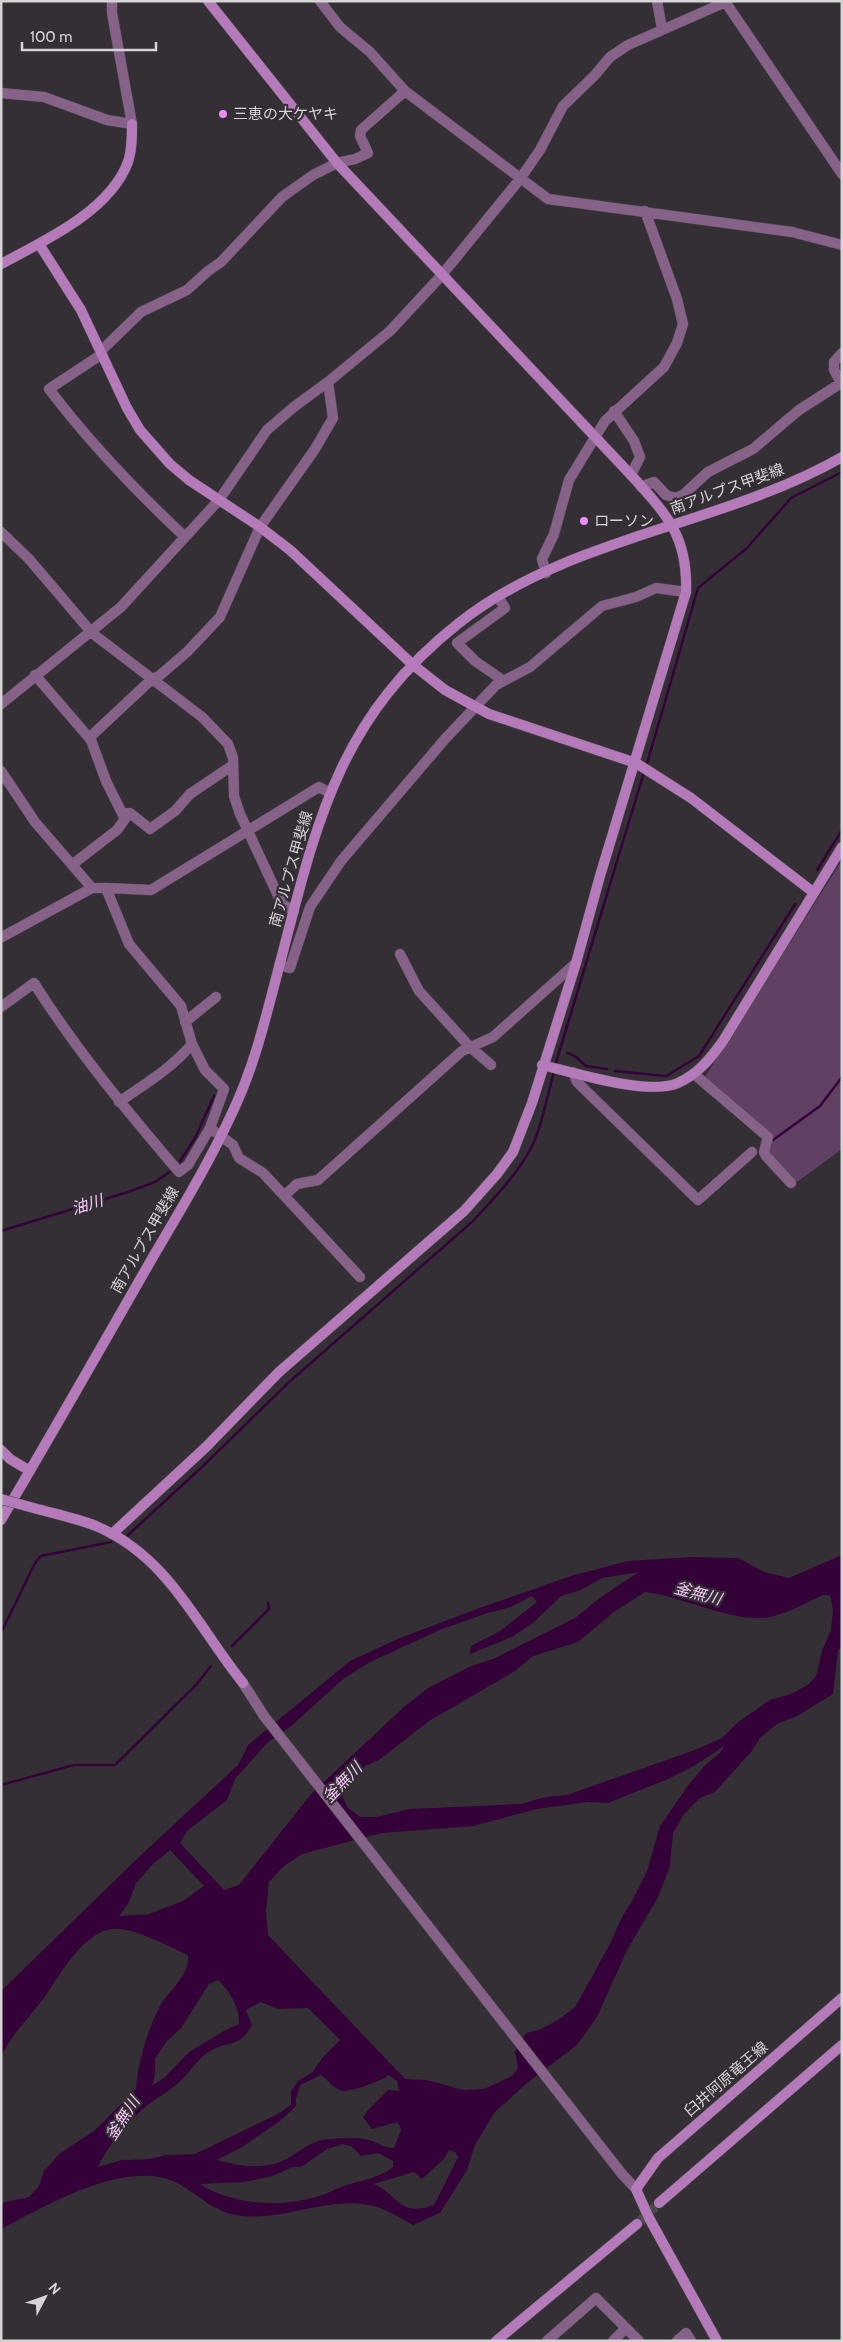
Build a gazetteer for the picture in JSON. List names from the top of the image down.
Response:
{
  "streets": {
    "street": ["南アルプス甲斐線", "臼井阿原竜王線"]
  },
  "water": ["油川", "釜無川"],
  "places": ["三恵の大ケヤキ", "ローソン"],
  "scale_bar": "100 m",
  "north": "top right"
}
